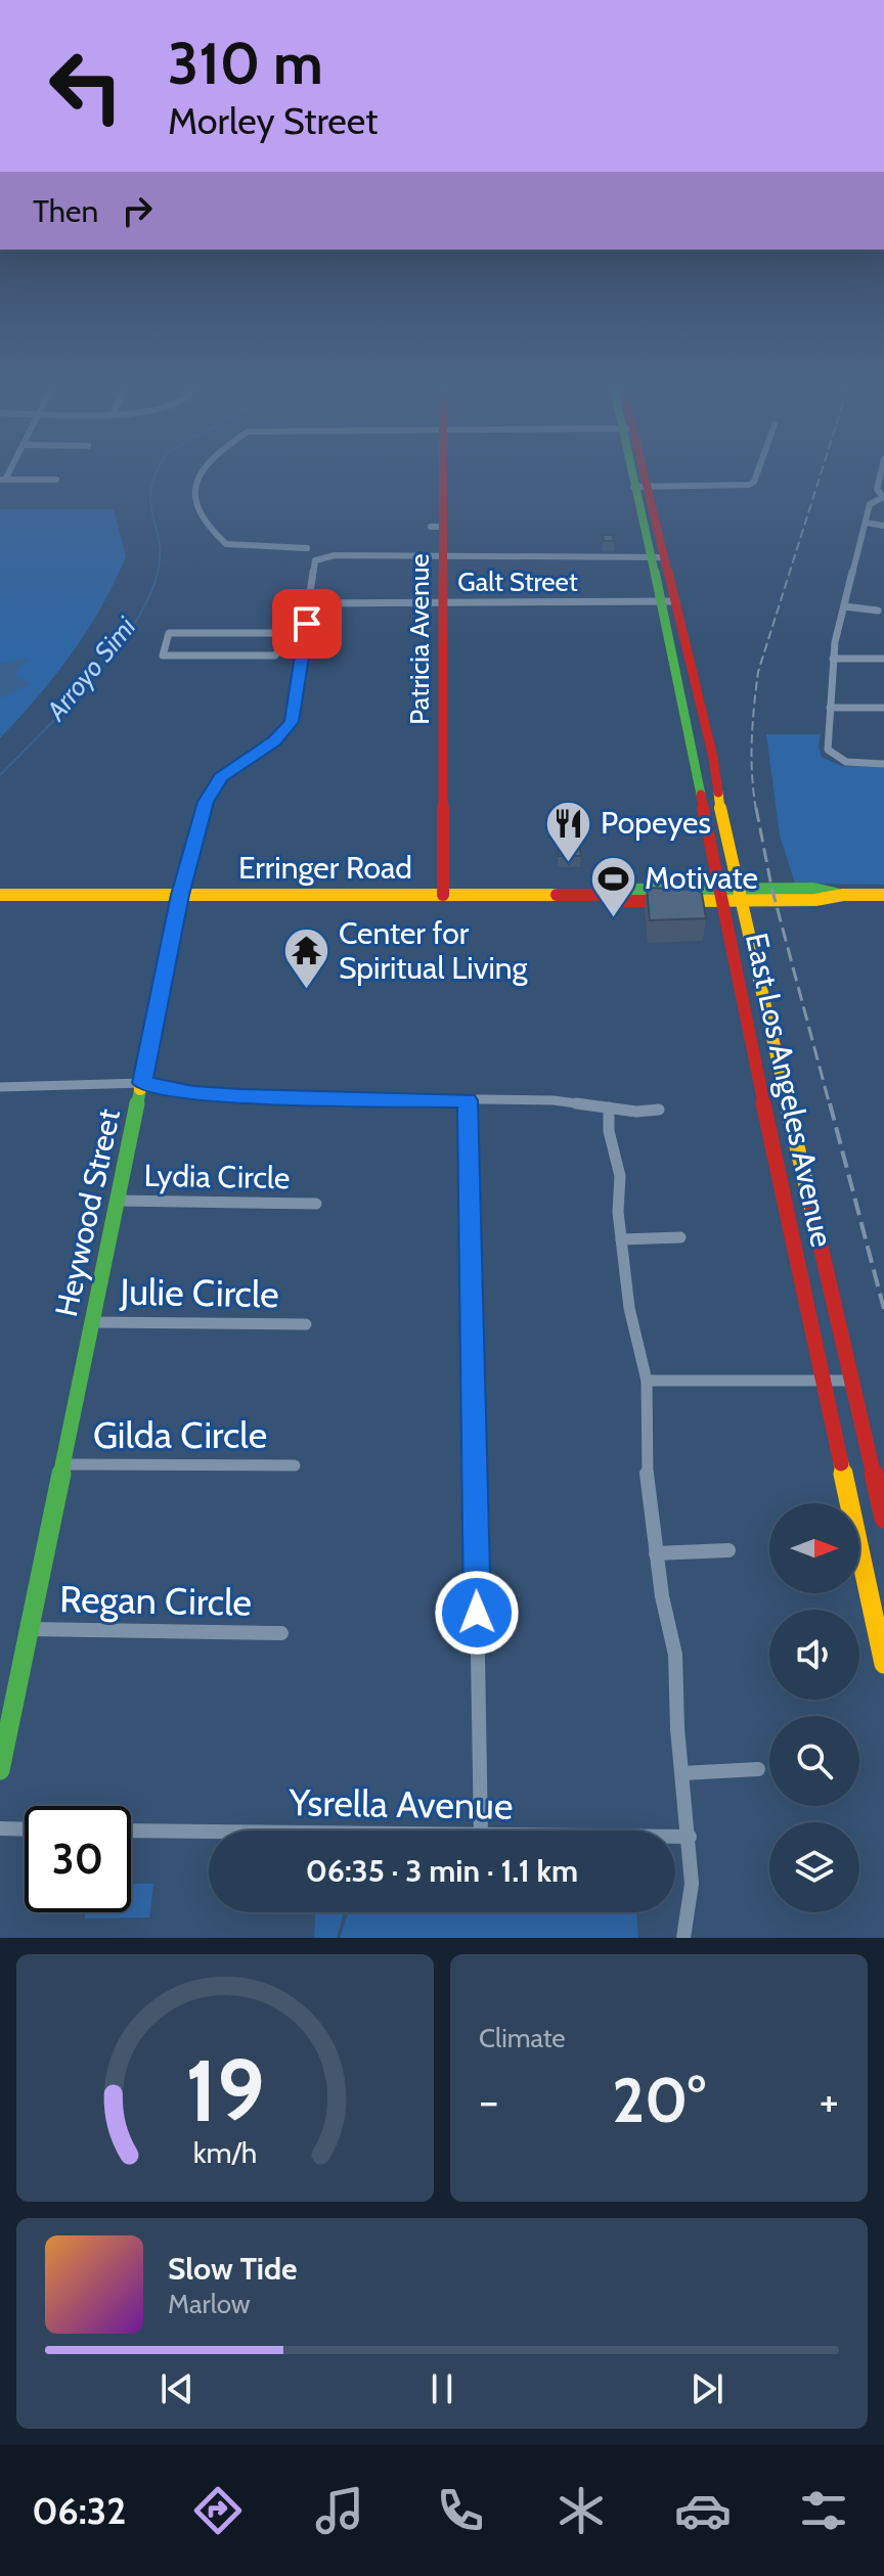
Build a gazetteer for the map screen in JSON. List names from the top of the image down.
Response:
{
  "streets": {
    "main road": [
      "Patricia Avenue",
      "Erringer Road",
      "East Los Angeles Avenue",
      "Heywood Street"
    ],
    "street": [
      "Galt Street",
      "Lydia Circle",
      "Julie Circle",
      "Gilda Circle",
      "Regan Circle",
      "Ysrella Avenue"
    ]
  },
  "crossings": [
    ["Galt Street", "Patricia Avenue"],
    ["Galt Street", "East Los Angeles Avenue"],
    ["Galt Street", "Heywood Street"],
    ["Patricia Avenue", "Erringer Road"],
    ["Patricia Avenue", "Heywood Street"],
    ["Erringer Road", "East Los Angeles Avenue"],
    ["Erringer Road", "Heywood Street"],
    ["Lydia Circle", "Heywood Street"],
    ["Heywood Street", "Julie Circle"],
    ["Heywood Street", "Gilda Circle"],
    ["Heywood Street", "Regan Circle"]
  ],
  "water": ["Arroyo Simi"],
  "places": {
    "restaurant": ["Popeyes"],
    "sports": ["Motivate"],
    "temple": ["Center for Spiritual Living"]
  },
  "north": "right",
  "page": {
    "turn": ["310 m", "Morley Street"],
    "then": "Then",
    "limit": "30",
    "trip": "06:35 · 3 min · 1.1 km",
    "tile": "Climate",
    "heat": ["−", "20°", "+"],
    "song": ["Slow Tide", "Marlow"],
    "tabs": "06:32",
    "gauge": ["19", "km/h"]
  }
}
